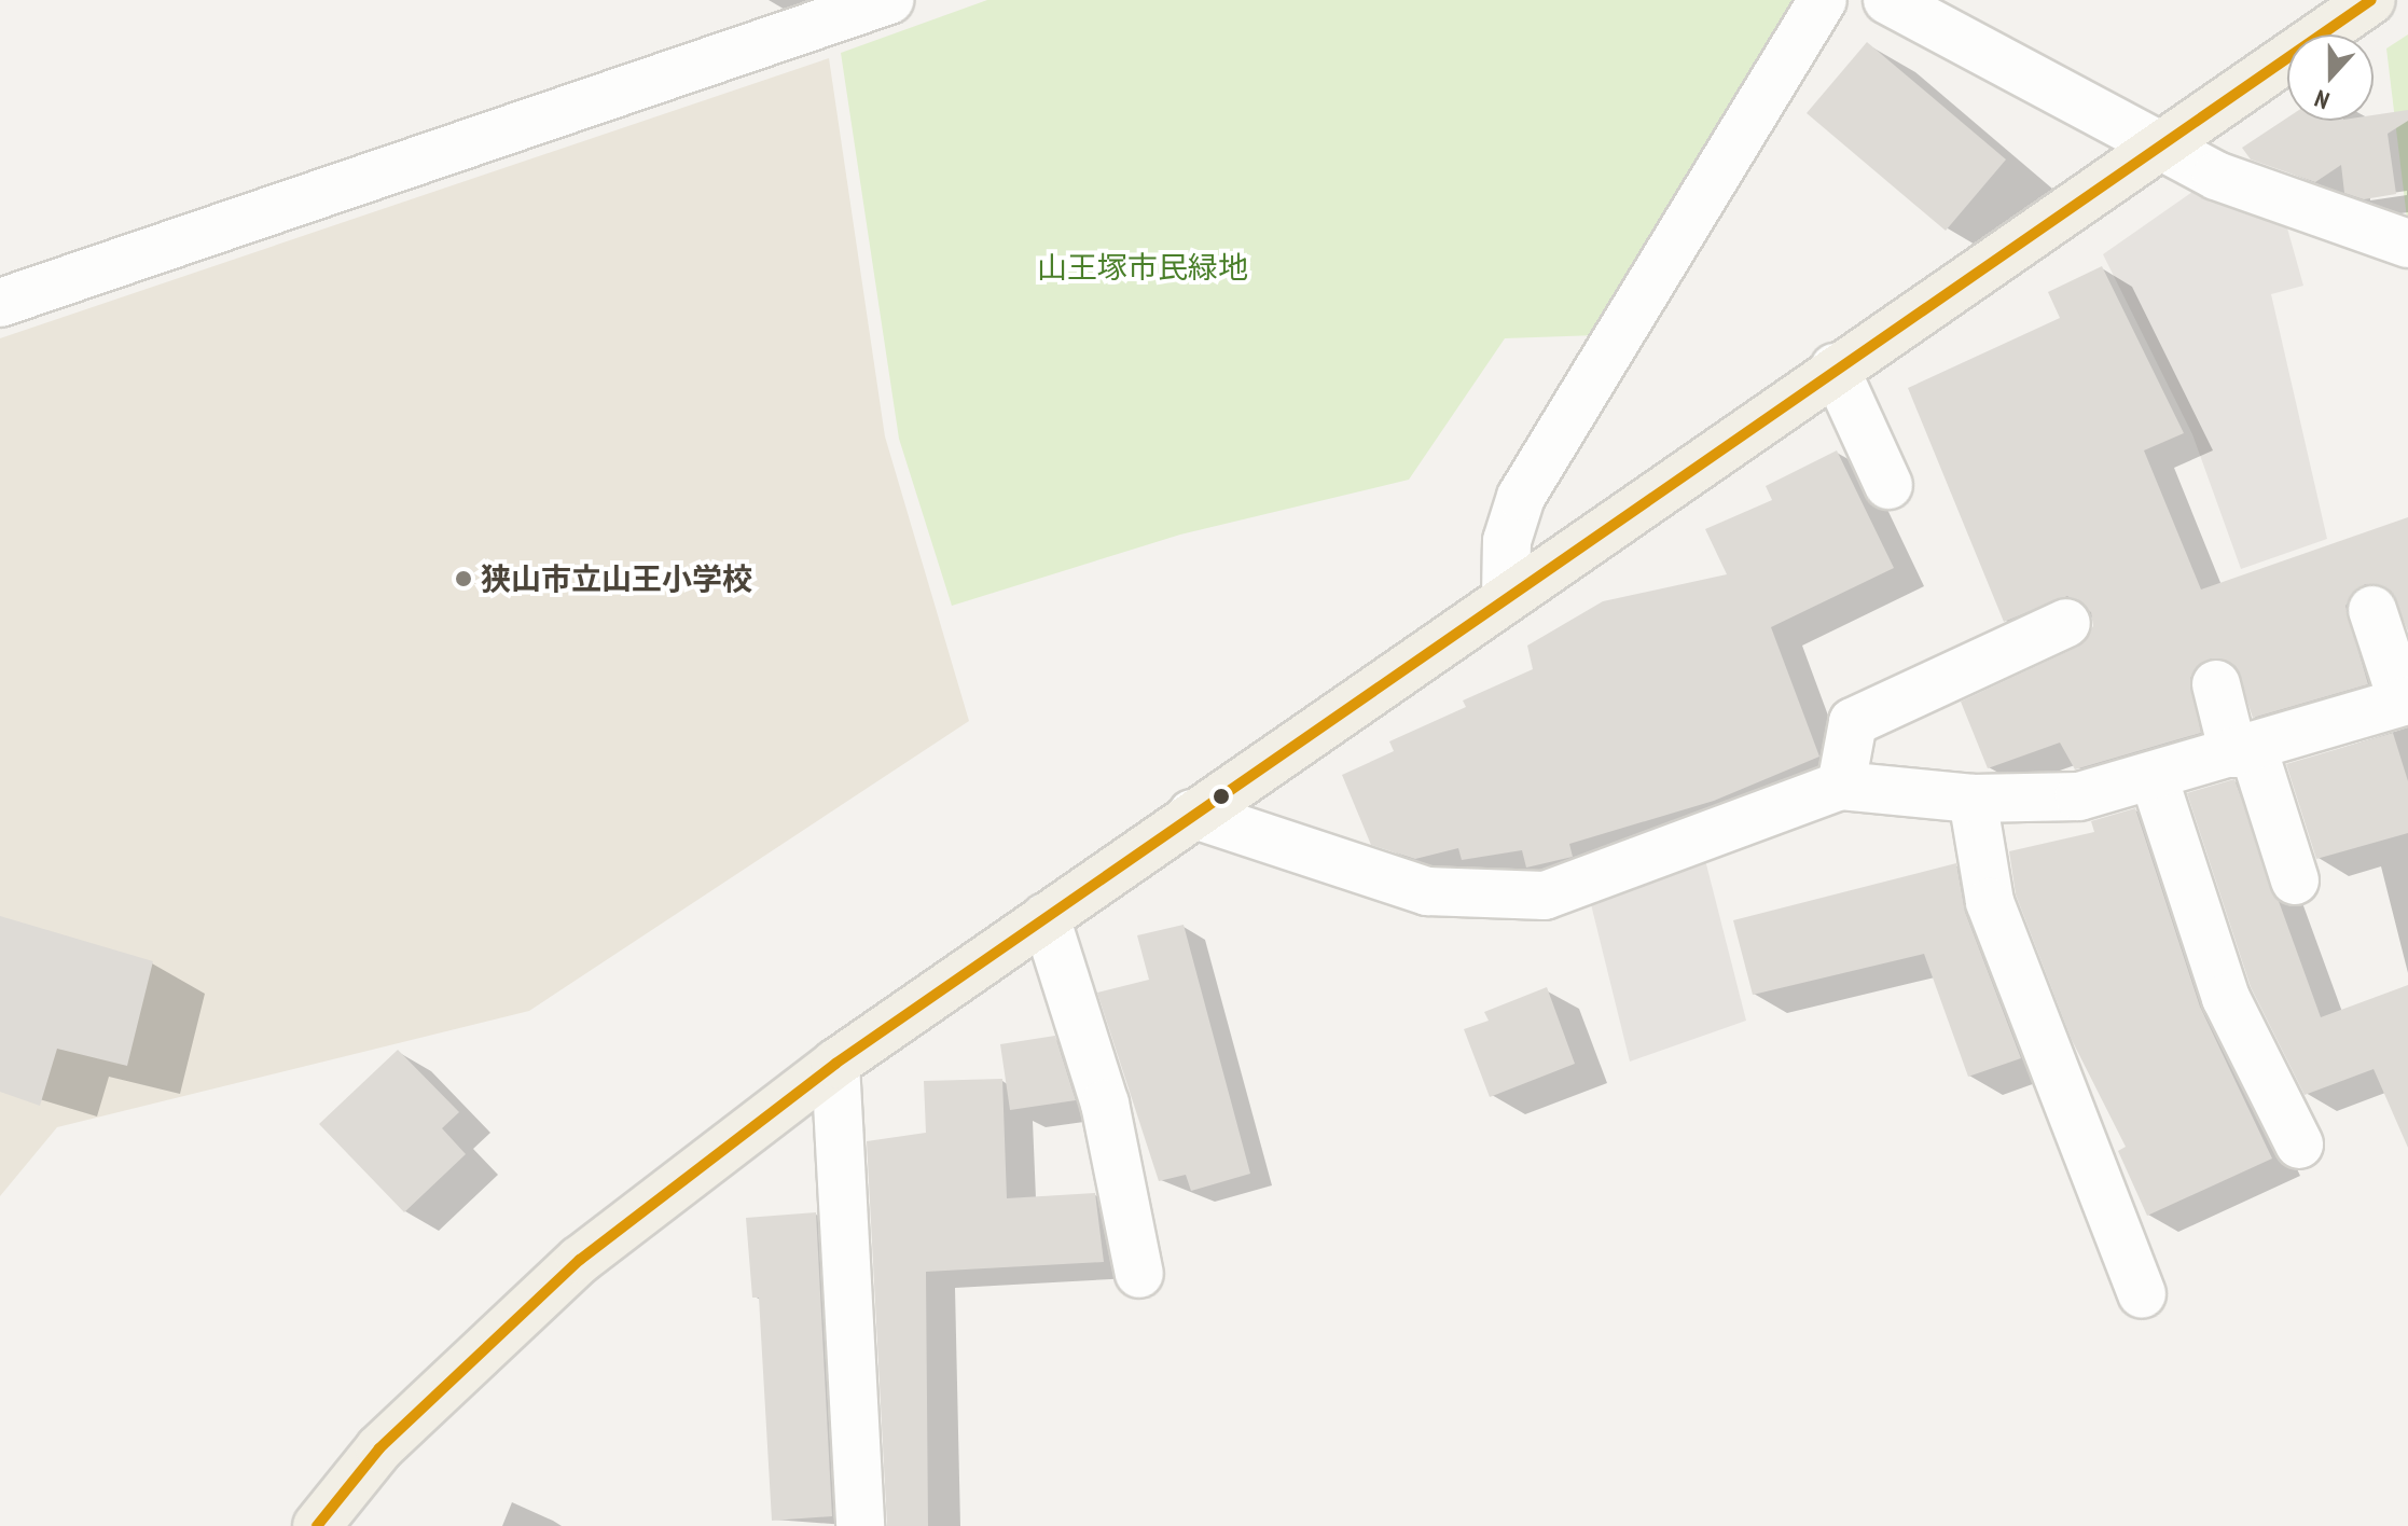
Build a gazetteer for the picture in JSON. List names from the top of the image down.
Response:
{
  "parks": ["山王塚市民緑地"],
  "places": ["狭山市立山王小学校"],
  "north": "bottom"
}
